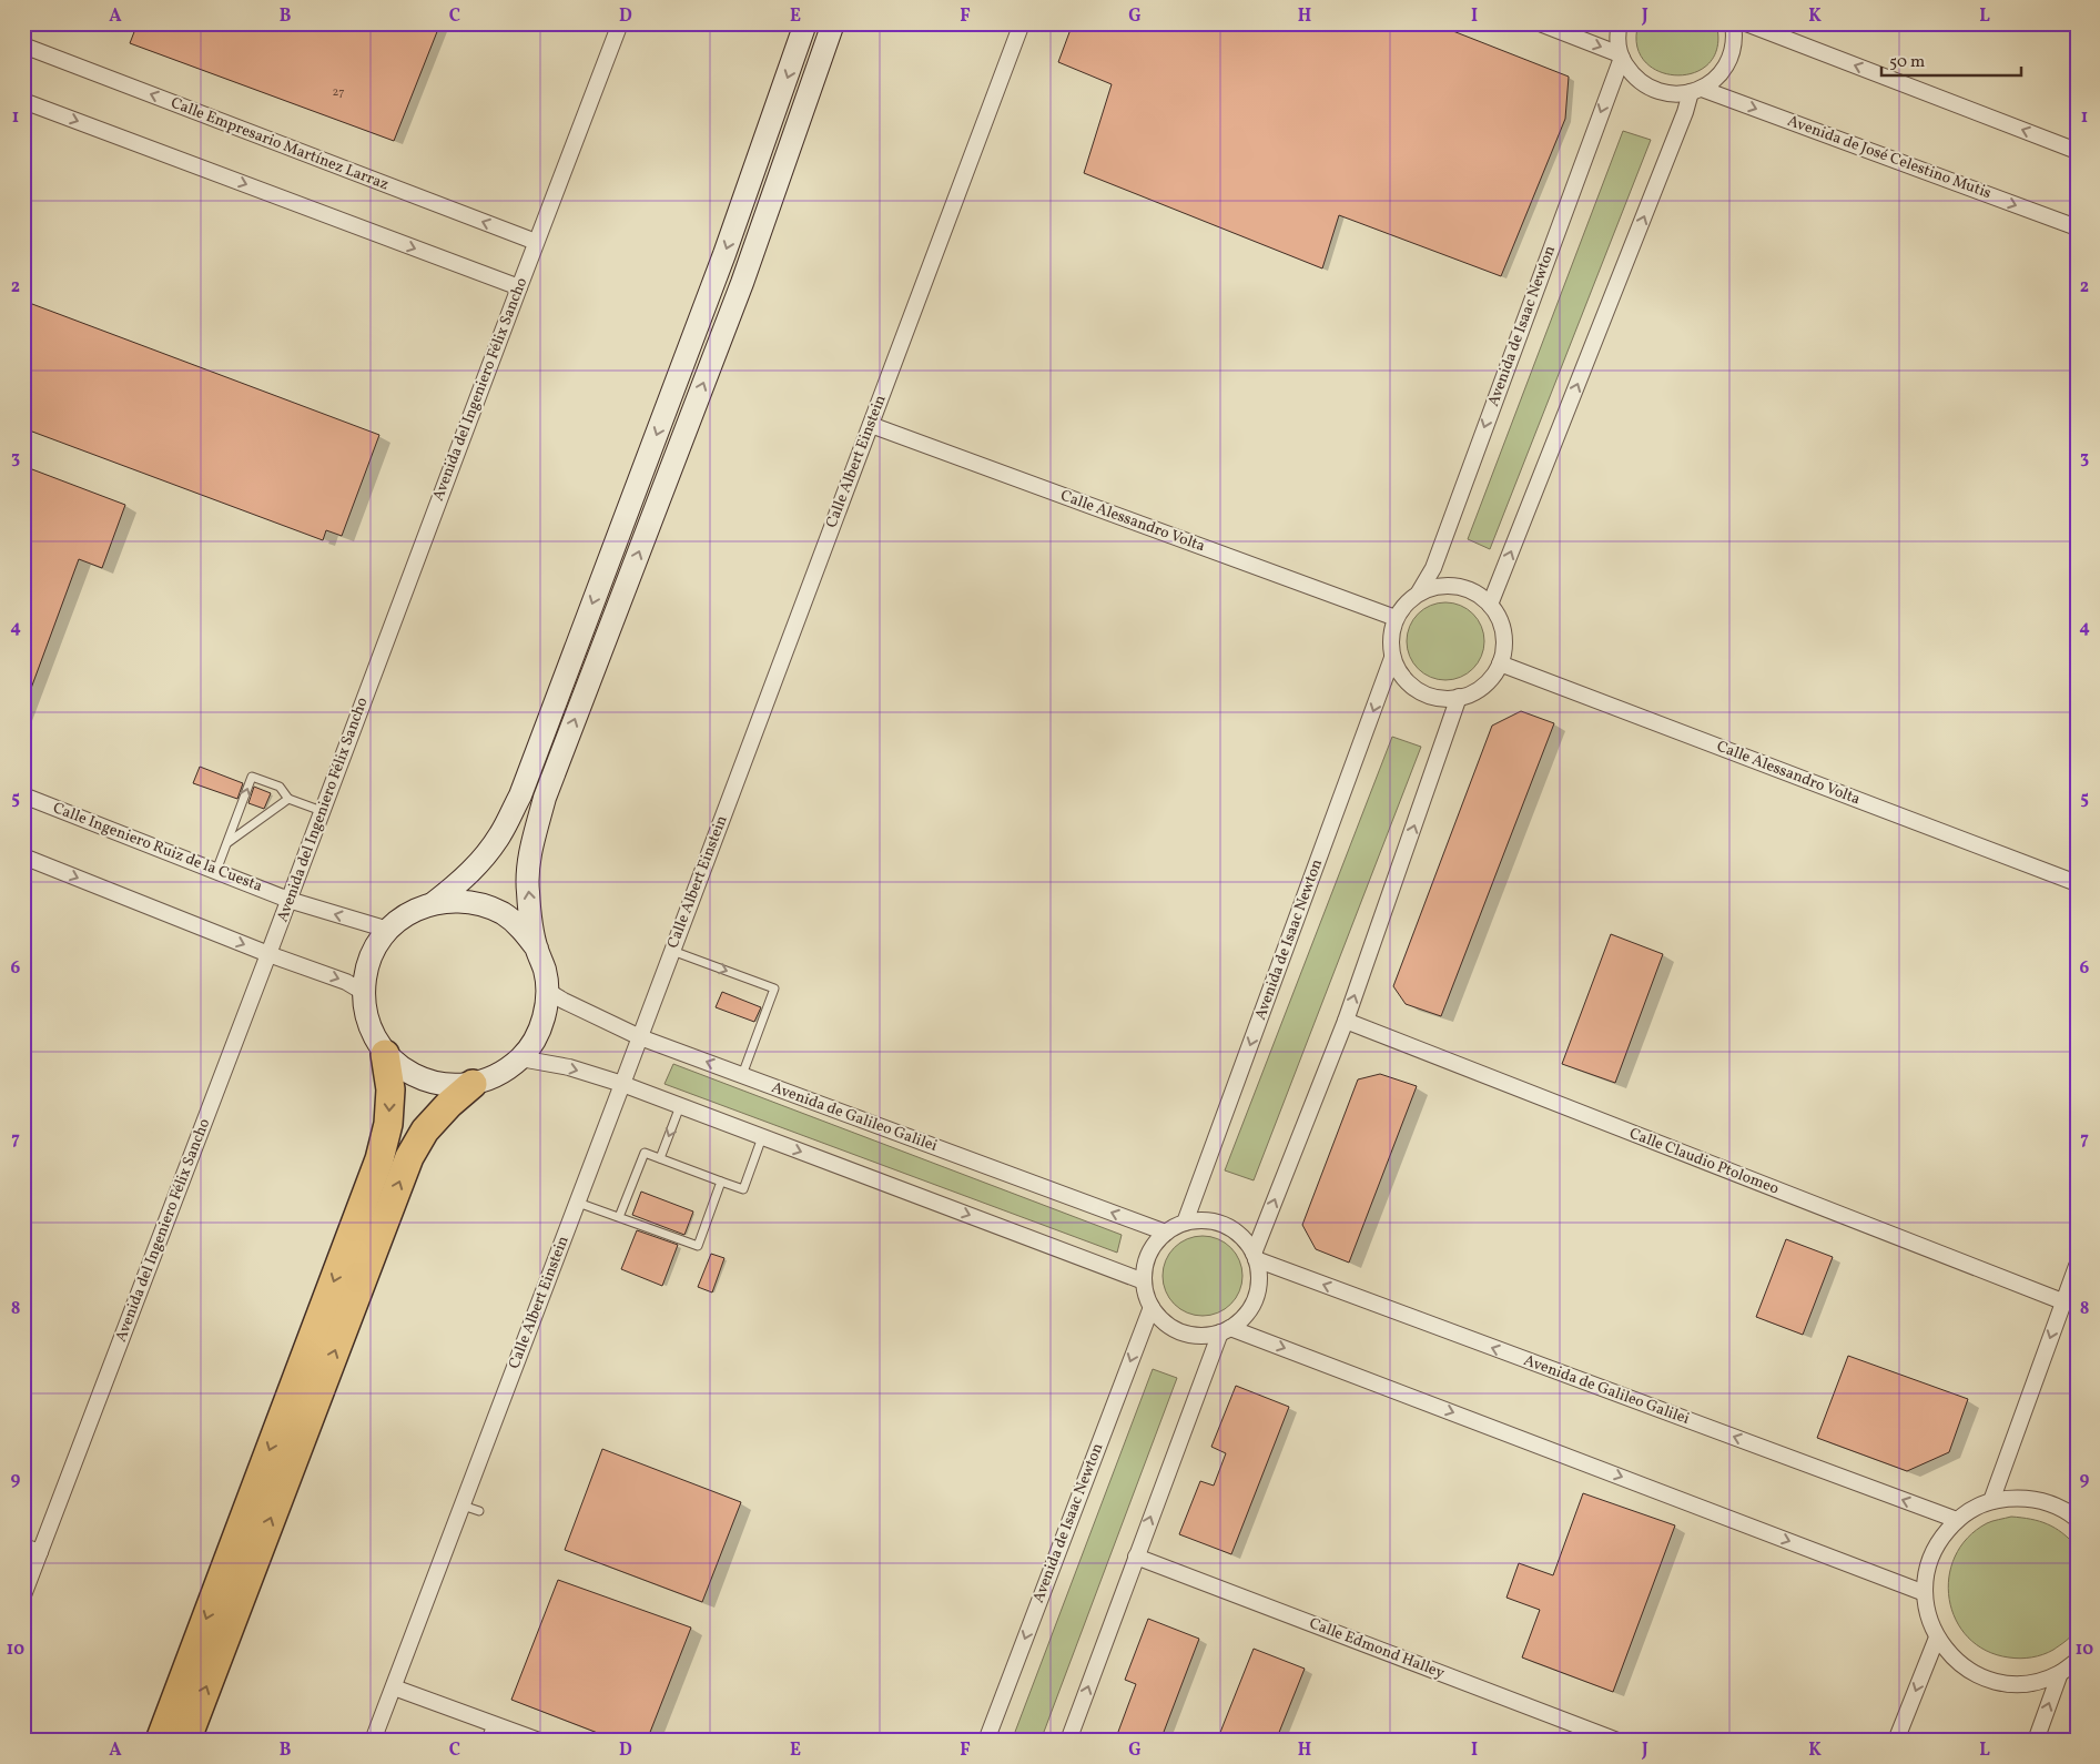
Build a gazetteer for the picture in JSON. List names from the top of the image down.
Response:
{
  "streets": {
    "street": [
      "Calle Empresario Martínez Larraz",
      "Avenida de José Celestino Mutis",
      "Avenida de Isaac Newton",
      "Avenida del Ingeniero Félix Sancho",
      "Calle Albert Einstein",
      "Calle Alessandro Volta",
      "Calle Ingeniero Ruiz de la Cuesta",
      "Avenida de Galileo Galilei",
      "Calle Claudio Ptolomeo",
      "Calle Edmond Halley"
    ]
  },
  "crossings": [
    ["Calle Empresario Martínez Larraz", "Avenida del Ingeniero Félix Sancho"],
    ["Avenida de Isaac Newton", "Calle Alessandro Volta"],
    ["Avenida de Isaac Newton", "Avenida de Galileo Galilei"],
    ["Avenida del Ingeniero Félix Sancho", "Calle Ingeniero Ruiz de la Cuesta"],
    ["Calle Albert Einstein", "Calle Alessandro Volta"],
    ["Calle Albert Einstein", "Avenida de Galileo Galilei"],
    ["Calle Ingeniero Ruiz de la Cuesta", "Avenida de Galileo Galilei"]
  ],
  "house_numbers": ["27"],
  "scale_bar": "50 m",
  "grid": {
    "columns": [
      "A",
      "B",
      "C",
      "D",
      "E",
      "F",
      "G",
      "H",
      "I",
      "J",
      "K",
      "L"
    ],
    "rows": [
      "1",
      "2",
      "3",
      "4",
      "5",
      "6",
      "7",
      "8",
      "9",
      "10"
    ]
  }
}
